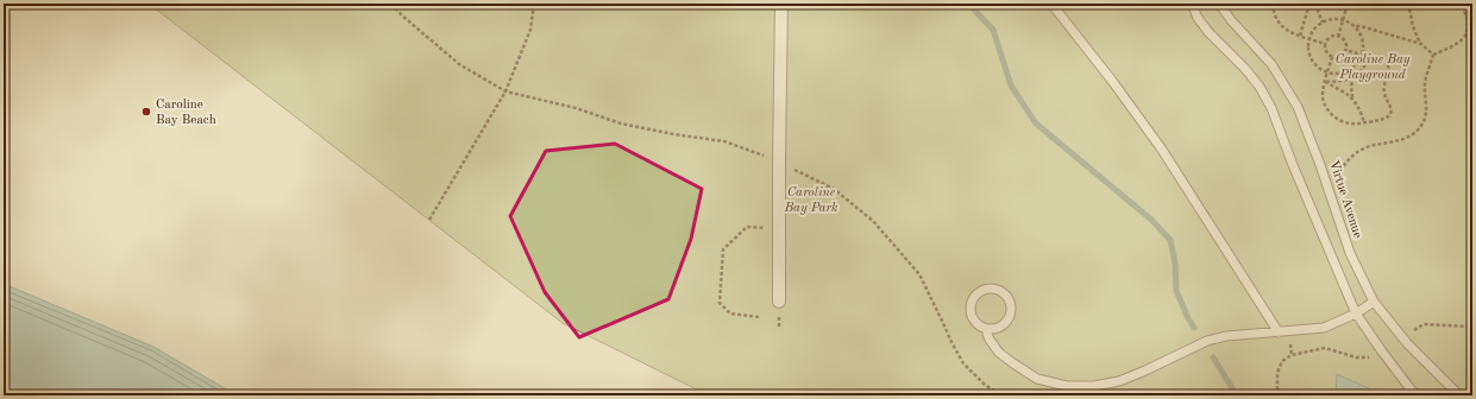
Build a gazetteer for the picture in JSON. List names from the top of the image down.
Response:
{
  "streets": {
    "lane": ["Virtue Avenue"]
  },
  "parks": ["Caroline Bay Playground", "Caroline Bay Park"],
  "places": ["Caroline Bay Beach"]
}
